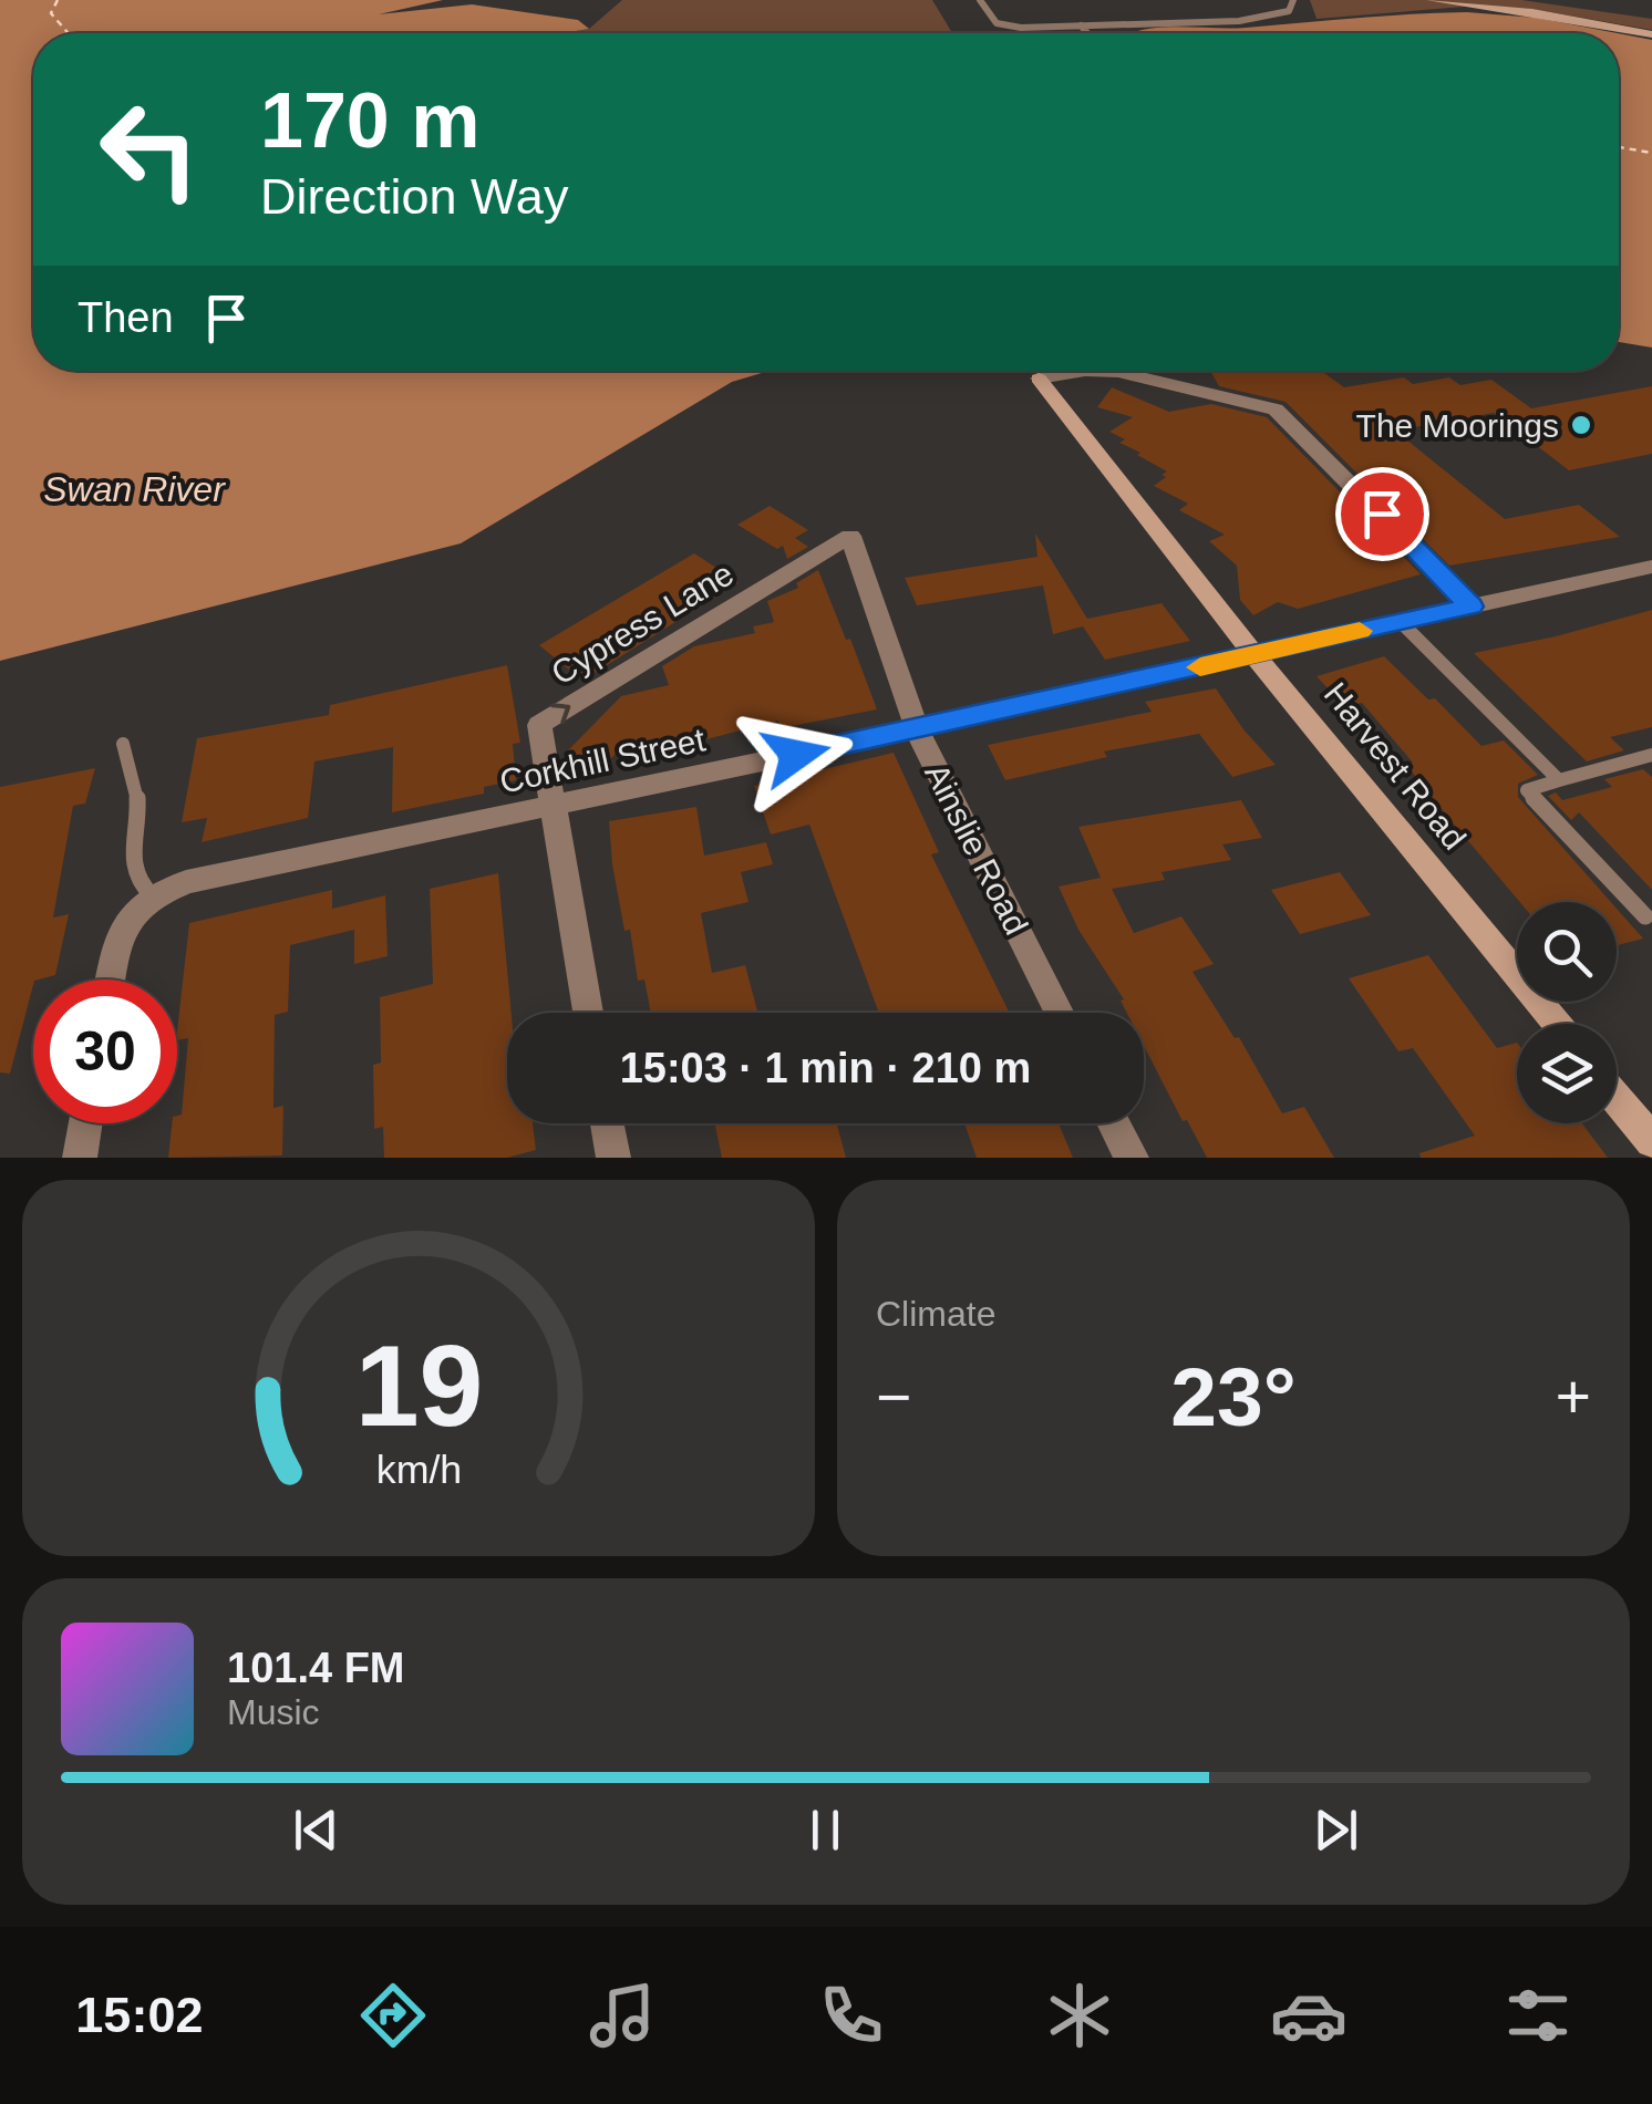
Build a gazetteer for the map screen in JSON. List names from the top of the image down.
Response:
{
  "streets": {
    "street": [
      "Cypress Lane",
      "Corkhill Street",
      "Harvest Road",
      "Ainslie Road"
    ]
  },
  "crossings": [
    ["Cypress Lane", "Corkhill Street"],
    ["Cypress Lane", "Ainslie Road"],
    ["Corkhill Street", "Harvest Road"],
    ["Corkhill Street", "Ainslie Road"]
  ],
  "one_way": ["Cypress Lane"],
  "water": ["Swan River"],
  "places": ["The Moorings"],
  "page": {
    "turn": ["170 m", "Direction Way"],
    "then": "Then",
    "limit": "30",
    "trip": "15:03 · 1 min · 210 m",
    "tile": "Climate",
    "heat": ["−", "23°", "+"],
    "song": ["101.4 FM", "Music"],
    "tabs": "15:02",
    "gauge": ["19", "km/h"]
  }
}
